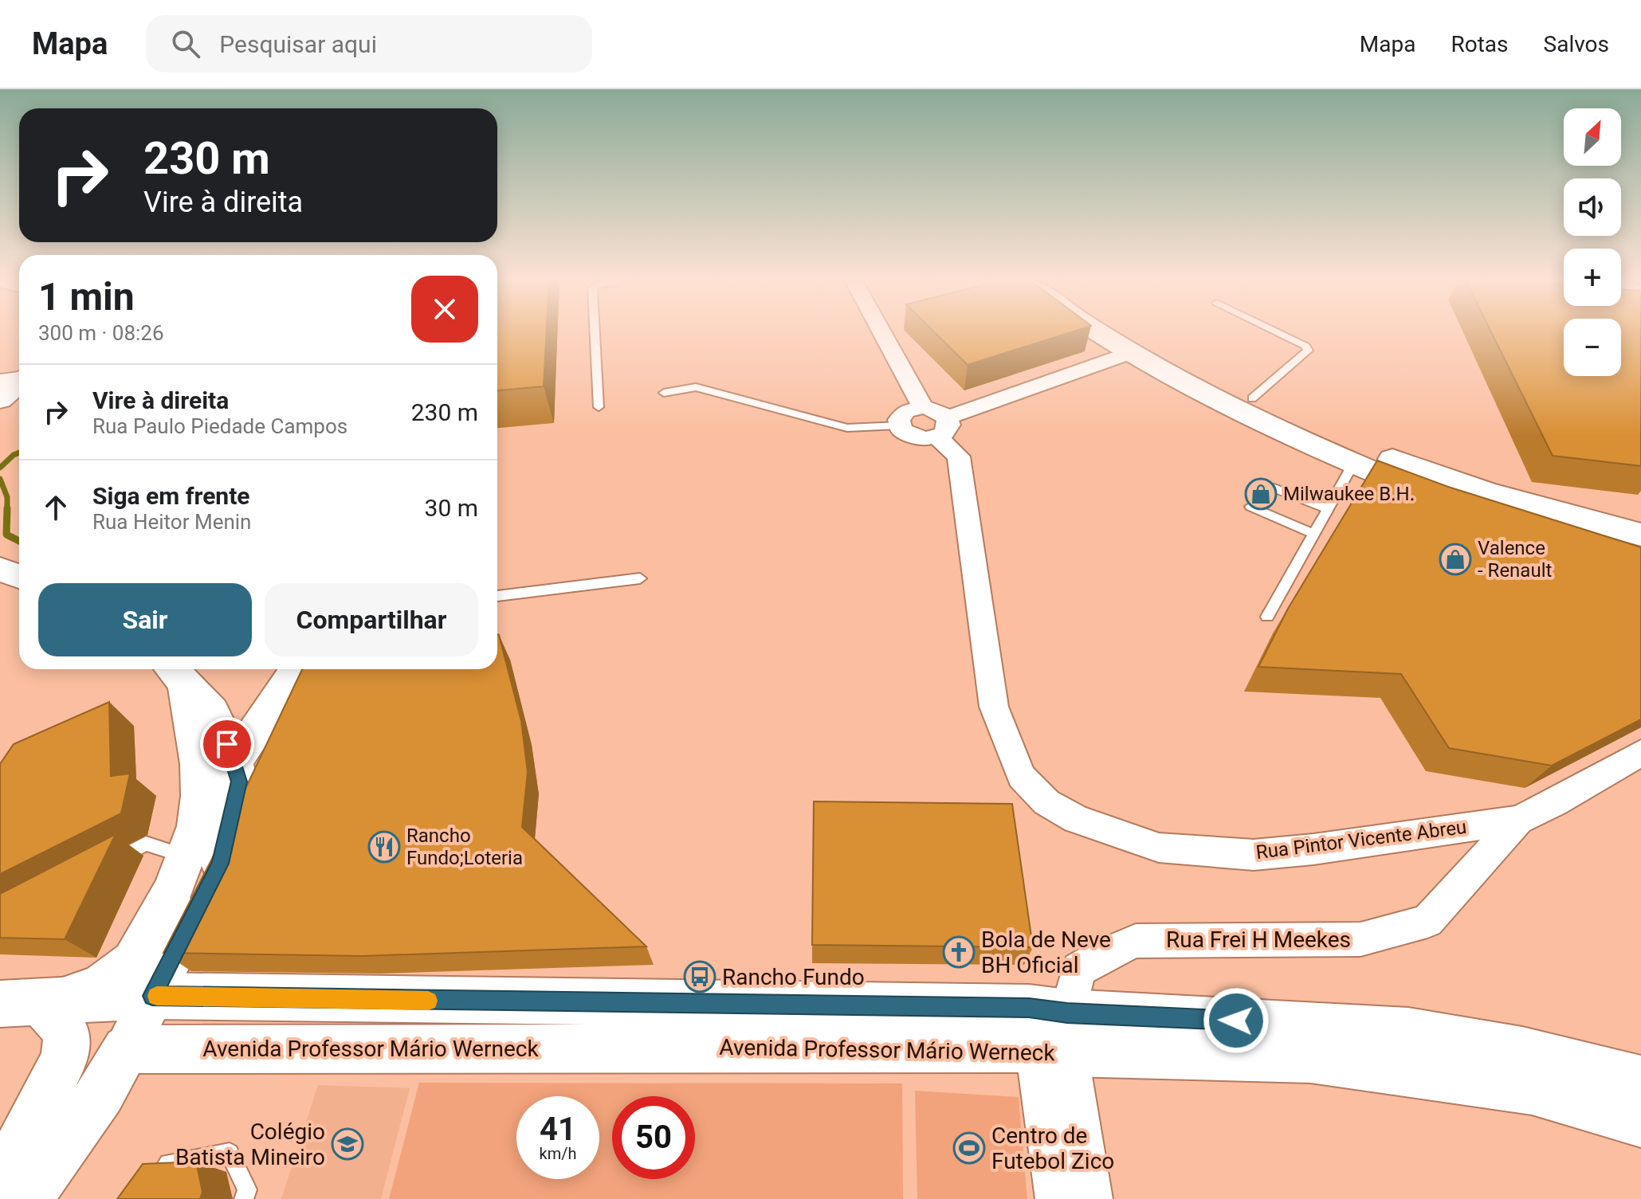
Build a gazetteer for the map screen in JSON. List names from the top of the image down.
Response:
{
  "streets": {
    "main road": ["Avenida Professor Mário Werneck"],
    "street": ["Rua Pintor Vicente Abreu", "Rua Frei H Meekes"]
  },
  "crossings": [
    ["Rua Pintor Vicente Abreu", "Rua Frei H Meekes"],
    ["Rua Frei H Meekes", "Avenida Professor Mário Werneck"]
  ],
  "places": {
    "shop": ["Milwaukee B.H.", "Valence - Renault"],
    "restaurant": ["Rancho Fundo;Loteria"],
    "church": ["Bola de Neve BH Oficial"],
    "bus stop": ["Rancho Fundo"],
    "school or university": ["Colégio Batista Mineiro"],
    "sports": ["Centro de Futebol Zico"]
  },
  "north": "top right",
  "page": {
    "header": "Mapa",
    "search": "Pesquisar aqui",
    "nav": ["Mapa", "Rotas", "Salvos"],
    "map_buttons": ["+", "−"],
    "turn": ["230 m", "Vire à direita"],
    "heading": ["1 min", "300 m · 08:26"],
    "list": [
      {
        "name": "Vire à direita",
        "note": "Rua Paulo Piedade Campos",
        "value": "230 m"
      },
      {
        "name": "Siga em frente",
        "note": "Rua Heitor Menin",
        "value": "30 m"
      }
    ],
    "buttons": ["Sair", "Compartilhar"],
    "speed": "41 km/h",
    "limit": "50"
  }
}
